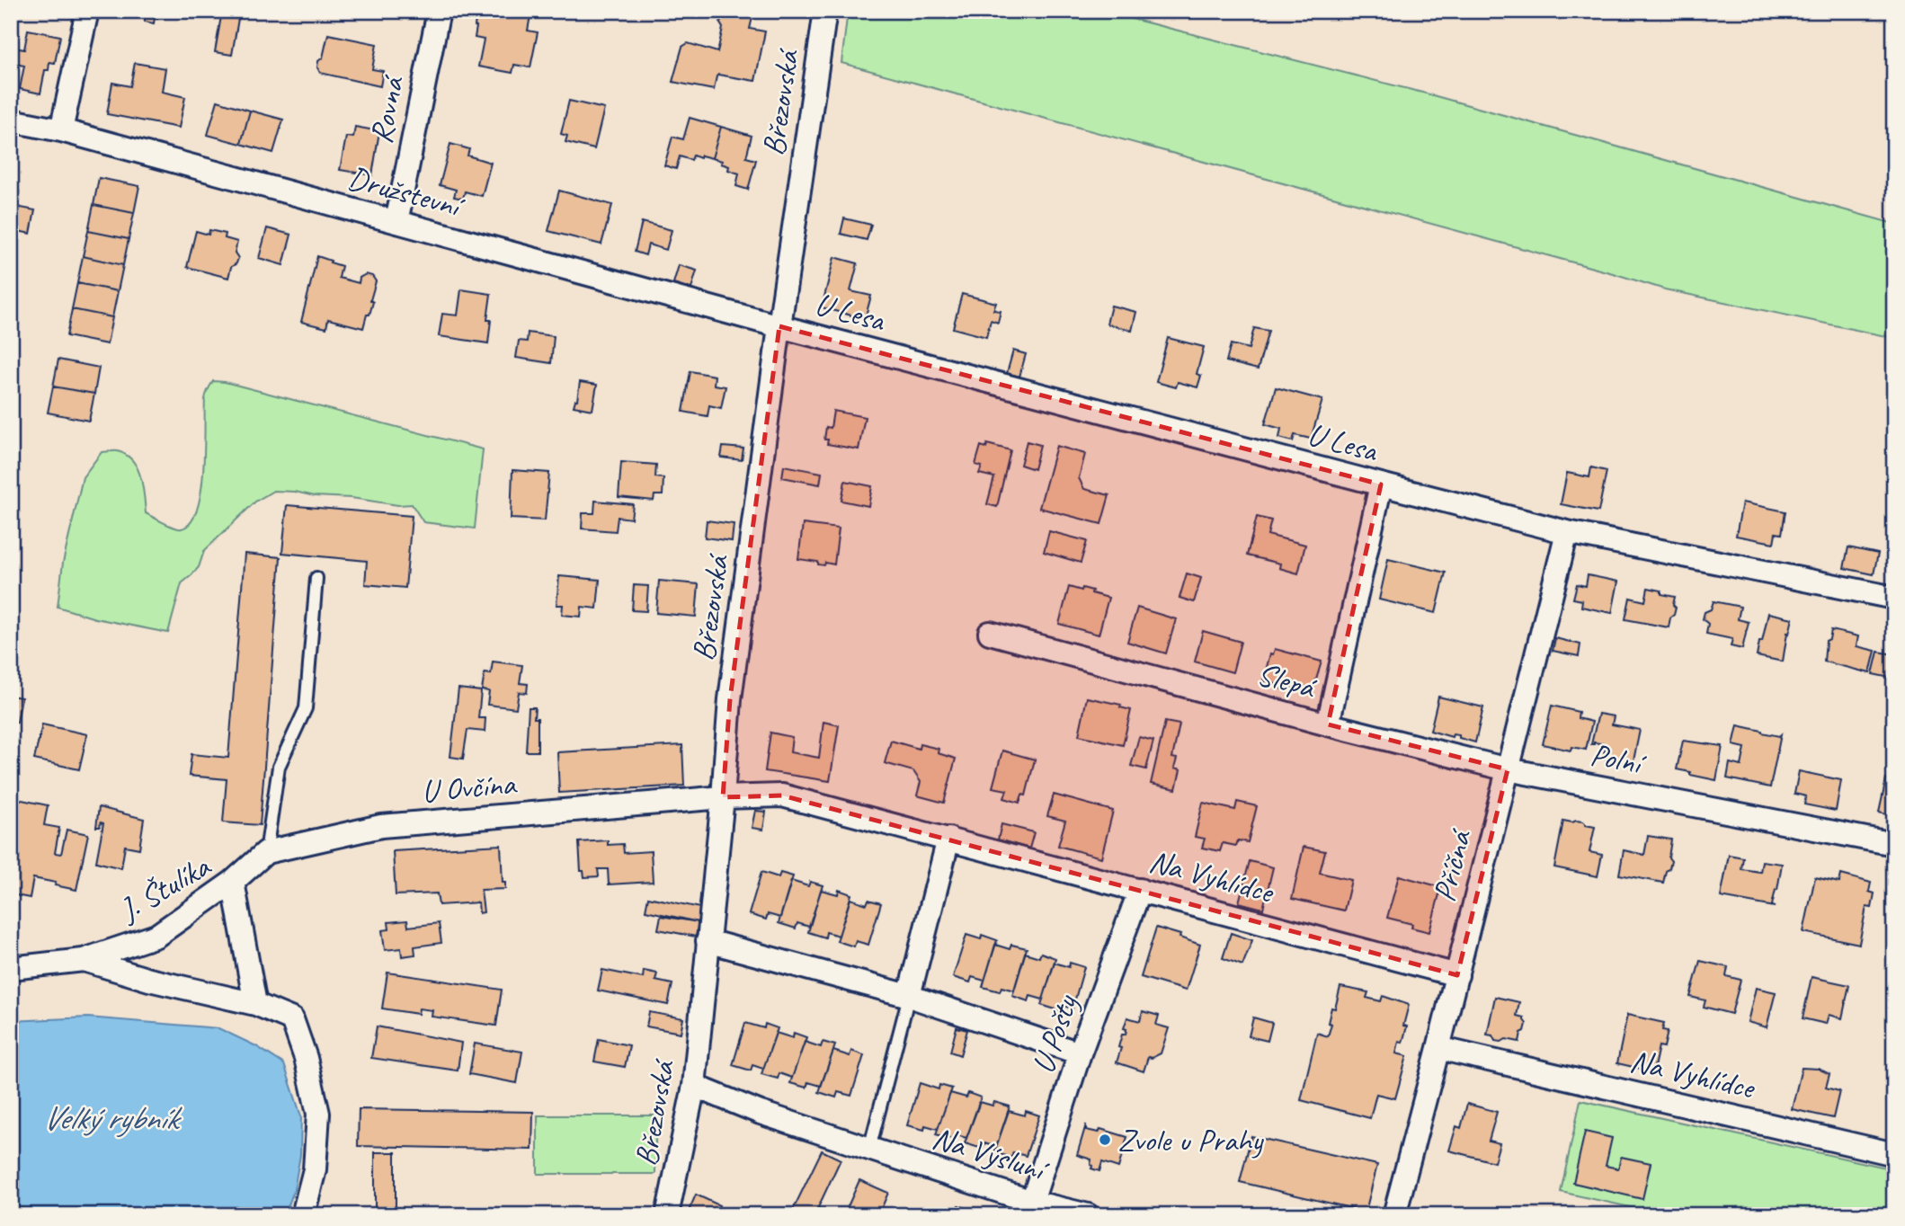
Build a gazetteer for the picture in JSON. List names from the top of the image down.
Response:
{
  "streets": {
    "street": [
      "Březovská",
      "Rovná",
      "Družstevní",
      "U Lesa",
      "Slepá",
      "Polní",
      "U Ovčína",
      "Příčná",
      "Na Vyhlídce",
      "J. Štulíka",
      "U Pošty",
      "Na Výsluní"
    ]
  },
  "crossings": [
    ["Březovská", "Družstevní"],
    ["Březovská", "U Lesa"],
    ["Březovská", "U Ovčína"],
    ["Březovská", "Na Vyhlídce"],
    ["Březovská", "Na Výsluní"],
    ["Rovná", "Družstevní"],
    ["Družstevní", "U Lesa"],
    ["U Lesa", "Slepá"],
    ["U Lesa", "Příčná"],
    ["Slepá", "Polní"],
    ["Polní", "Příčná"],
    ["U Ovčína", "Na Vyhlídce"],
    ["U Ovčína", "J. Štulíka"],
    ["Příčná", "Na Vyhlídce"],
    ["Na Vyhlídce", "U Pošty"],
    ["U Pošty", "Na Výsluní"]
  ],
  "water": ["Velký rybník"],
  "places": ["Zvole u Prahy"]
}
